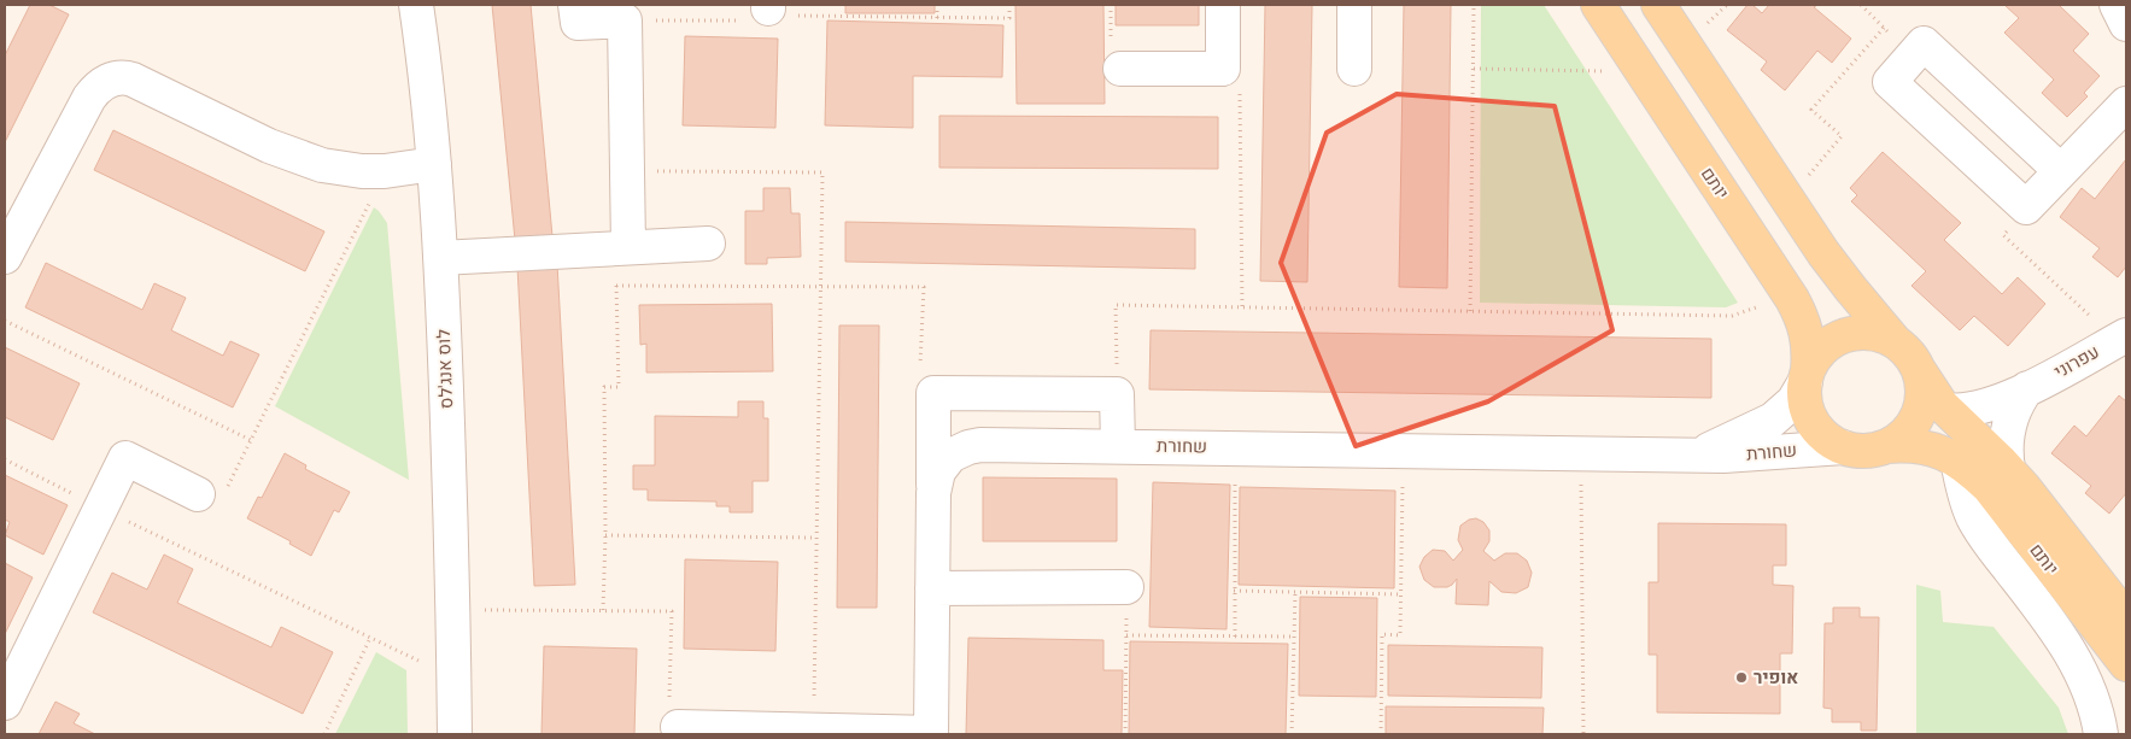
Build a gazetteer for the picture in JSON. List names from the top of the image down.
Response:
{
  "streets": {
    "main road": ["יותם"],
    "street": ["עפרוני", "לוס אנג'לס", "שחורת"]
  },
  "crossings": [
    ["יותם", "עפרוני"],
    ["יותם", "שחורת"]
  ],
  "places": ["אופיר"]
}
